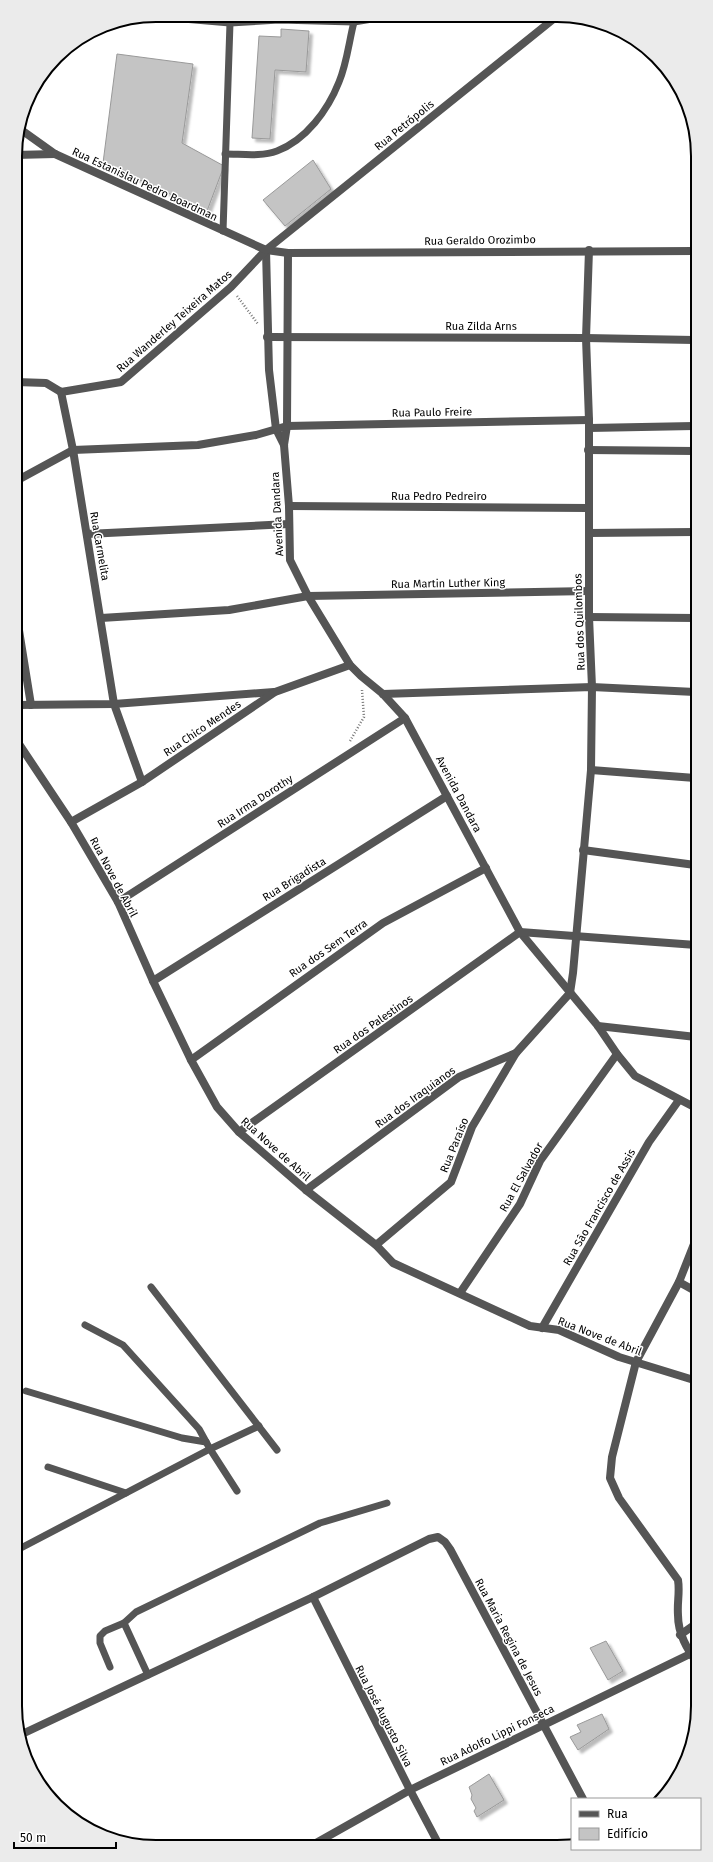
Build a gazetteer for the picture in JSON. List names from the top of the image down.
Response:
{
  "streets": {
    "street": [
      "Rua Petrópolis",
      "Rua Estanislau Pedro Boardman",
      "Rua Geraldo Orozimbo",
      "Rua Wanderley Teixeira Matos",
      "Rua Zilda Arns",
      "Rua Paulo Freire",
      "Rua Pedro Pedreiro",
      "Avenida Dandara",
      "Rua Carmelita",
      "Rua Martin Luther King",
      "Rua dos Quilombos",
      "Rua Chico Mendes",
      "Rua Irma Dorothy",
      "Rua Nove de Abril",
      "Rua Brigadista",
      "Rua dos Sem Terra",
      "Rua dos Palestinos",
      "Rua dos Iraquianos",
      "Rua Paraíso",
      "Rua El Salvador",
      "Rua Sâo Francisco de Assis",
      "Rua Maria Regina de Jesus",
      "Rua José Augusto Silva",
      "Rua Adolfo Lippi Fonseca"
    ]
  },
  "crossings": [
    ["Rua Petrópolis", "Rua Estanislau Pedro Boardman"],
    ["Rua Petrópolis", "Rua Geraldo Orozimbo"],
    ["Rua Petrópolis", "Rua Wanderley Teixeira Matos"],
    ["Rua Petrópolis", "Avenida Dandara"],
    ["Rua Estanislau Pedro Boardman", "Rua Geraldo Orozimbo"],
    ["Rua Estanislau Pedro Boardman", "Rua Wanderley Teixeira Matos"],
    ["Rua Estanislau Pedro Boardman", "Avenida Dandara"],
    ["Rua Geraldo Orozimbo", "Rua Wanderley Teixeira Matos"],
    ["Rua Geraldo Orozimbo", "Avenida Dandara"],
    ["Rua Geraldo Orozimbo", "Rua dos Quilombos"],
    ["Rua Wanderley Teixeira Matos", "Avenida Dandara"],
    ["Rua Wanderley Teixeira Matos", "Rua Carmelita"],
    ["Rua Zilda Arns", "Avenida Dandara"],
    ["Rua Zilda Arns", "Rua dos Quilombos"],
    ["Rua Paulo Freire", "Avenida Dandara"],
    ["Rua Paulo Freire", "Rua Carmelita"],
    ["Rua Paulo Freire", "Rua dos Quilombos"],
    ["Rua Pedro Pedreiro", "Avenida Dandara"],
    ["Rua Pedro Pedreiro", "Rua dos Quilombos"],
    ["Avenida Dandara", "Rua Martin Luther King"],
    ["Avenida Dandara", "Rua dos Quilombos"],
    ["Avenida Dandara", "Rua Chico Mendes"],
    ["Avenida Dandara", "Rua Irma Dorothy"],
    ["Avenida Dandara", "Rua Brigadista"],
    ["Avenida Dandara", "Rua dos Sem Terra"],
    ["Avenida Dandara", "Rua dos Palestinos"],
    ["Avenida Dandara", "Rua dos Iraquianos"],
    ["Avenida Dandara", "Rua El Salvador"],
    ["Avenida Dandara", "Rua Sâo Francisco de Assis"],
    ["Rua Carmelita", "Rua Martin Luther King"],
    ["Rua Carmelita", "Rua Chico Mendes"],
    ["Rua Martin Luther King", "Rua dos Quilombos"],
    ["Rua dos Quilombos", "Rua dos Iraquianos"],
    ["Rua Chico Mendes", "Rua Nove de Abril"],
    ["Rua Irma Dorothy", "Rua Nove de Abril"],
    ["Rua Nove de Abril", "Rua Brigadista"],
    ["Rua Nove de Abril", "Rua dos Sem Terra"],
    ["Rua Nove de Abril", "Rua dos Palestinos"],
    ["Rua Nove de Abril", "Rua dos Iraquianos"],
    ["Rua Nove de Abril", "Rua Paraíso"],
    ["Rua Nove de Abril", "Rua El Salvador"],
    ["Rua Nove de Abril", "Rua Sâo Francisco de Assis"],
    ["Rua dos Iraquianos", "Rua Paraíso"],
    ["Rua Maria Regina de Jesus", "Rua José Augusto Silva"],
    ["Rua Maria Regina de Jesus", "Rua Adolfo Lippi Fonseca"],
    ["Rua José Augusto Silva", "Rua Adolfo Lippi Fonseca"]
  ],
  "legend": ["Rua", "Edifício"],
  "scale_bar": "50 m"
}
